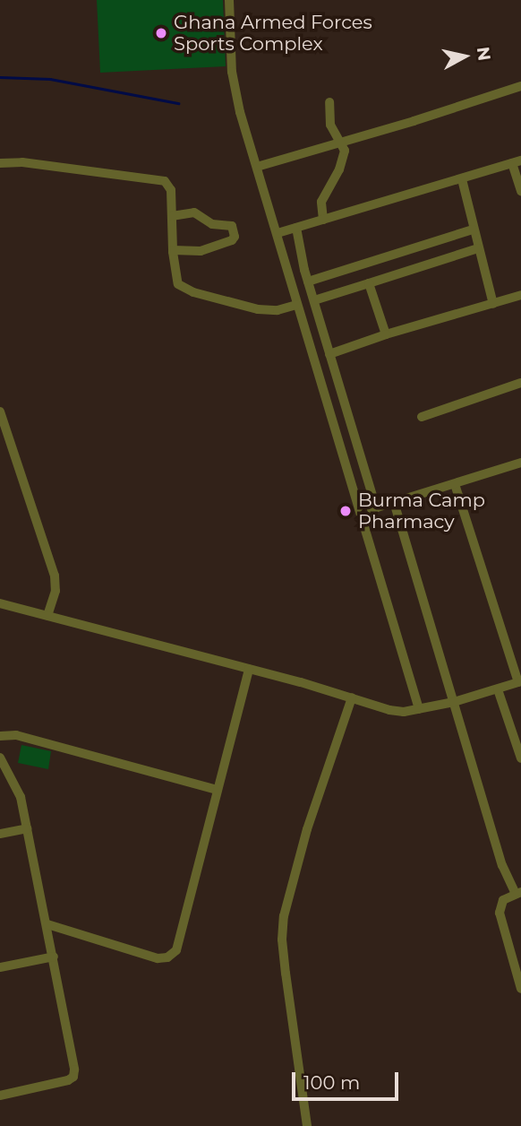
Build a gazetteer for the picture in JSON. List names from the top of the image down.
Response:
{
  "places": ["Ghana Armed Forces Sports Complex", "Burma Camp Pharmacy"],
  "scale_bar": "100 m",
  "north": "right"
}
